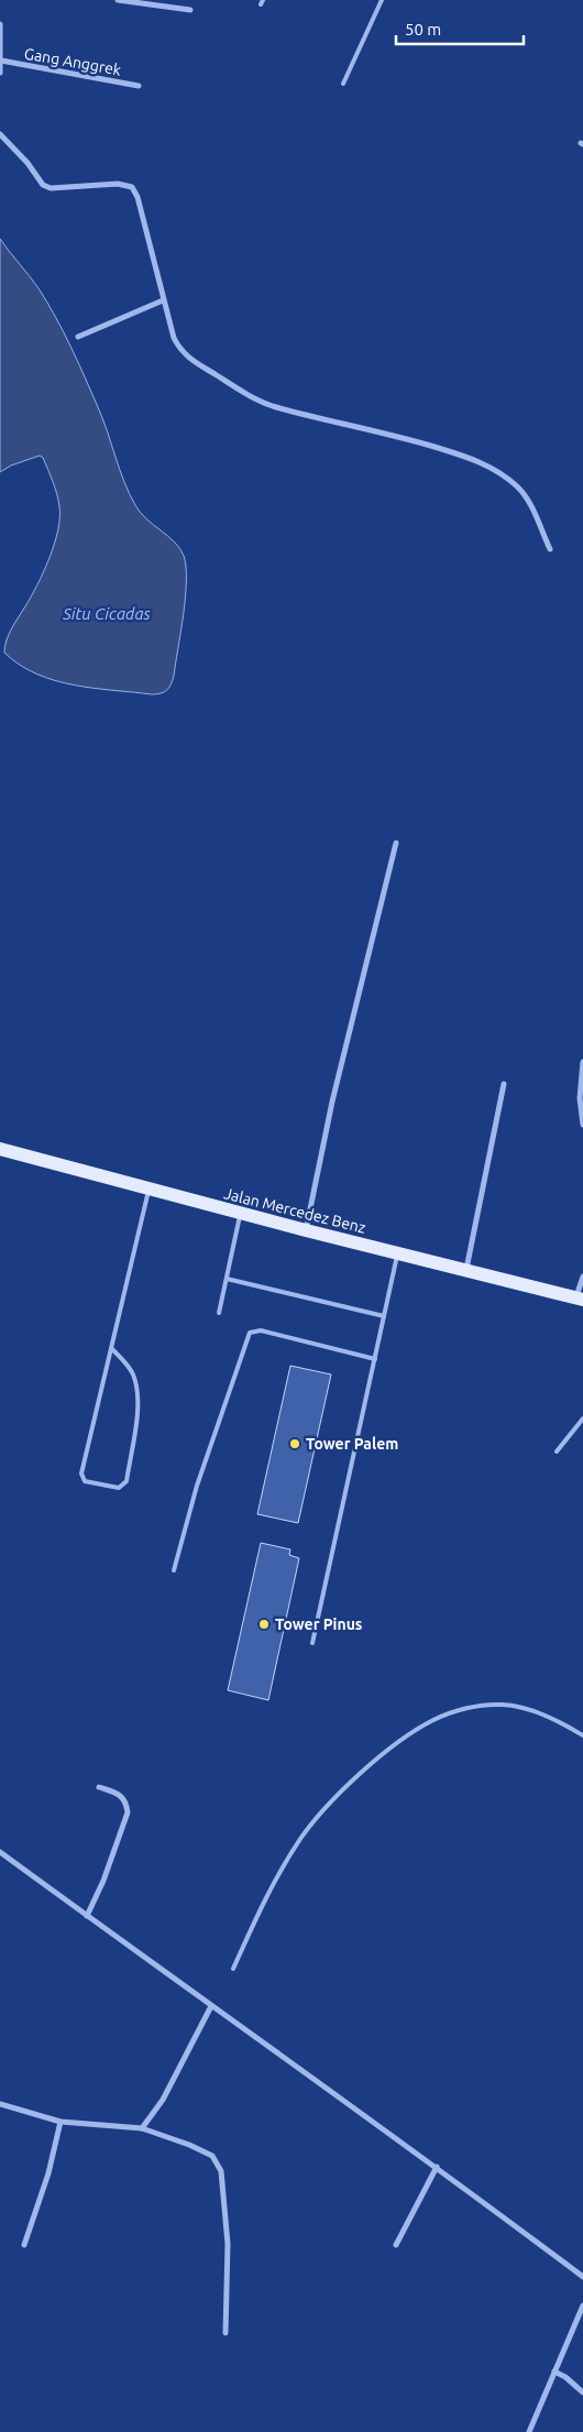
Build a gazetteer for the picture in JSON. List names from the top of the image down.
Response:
{
  "streets": {
    "main road": ["Jalan Mercedez Benz"],
    "street": ["Gang Anggrek"]
  },
  "water": ["Situ Cicadas"],
  "places": ["Tower Palem", "Tower Pinus"],
  "scale_bar": "50 m"
}
